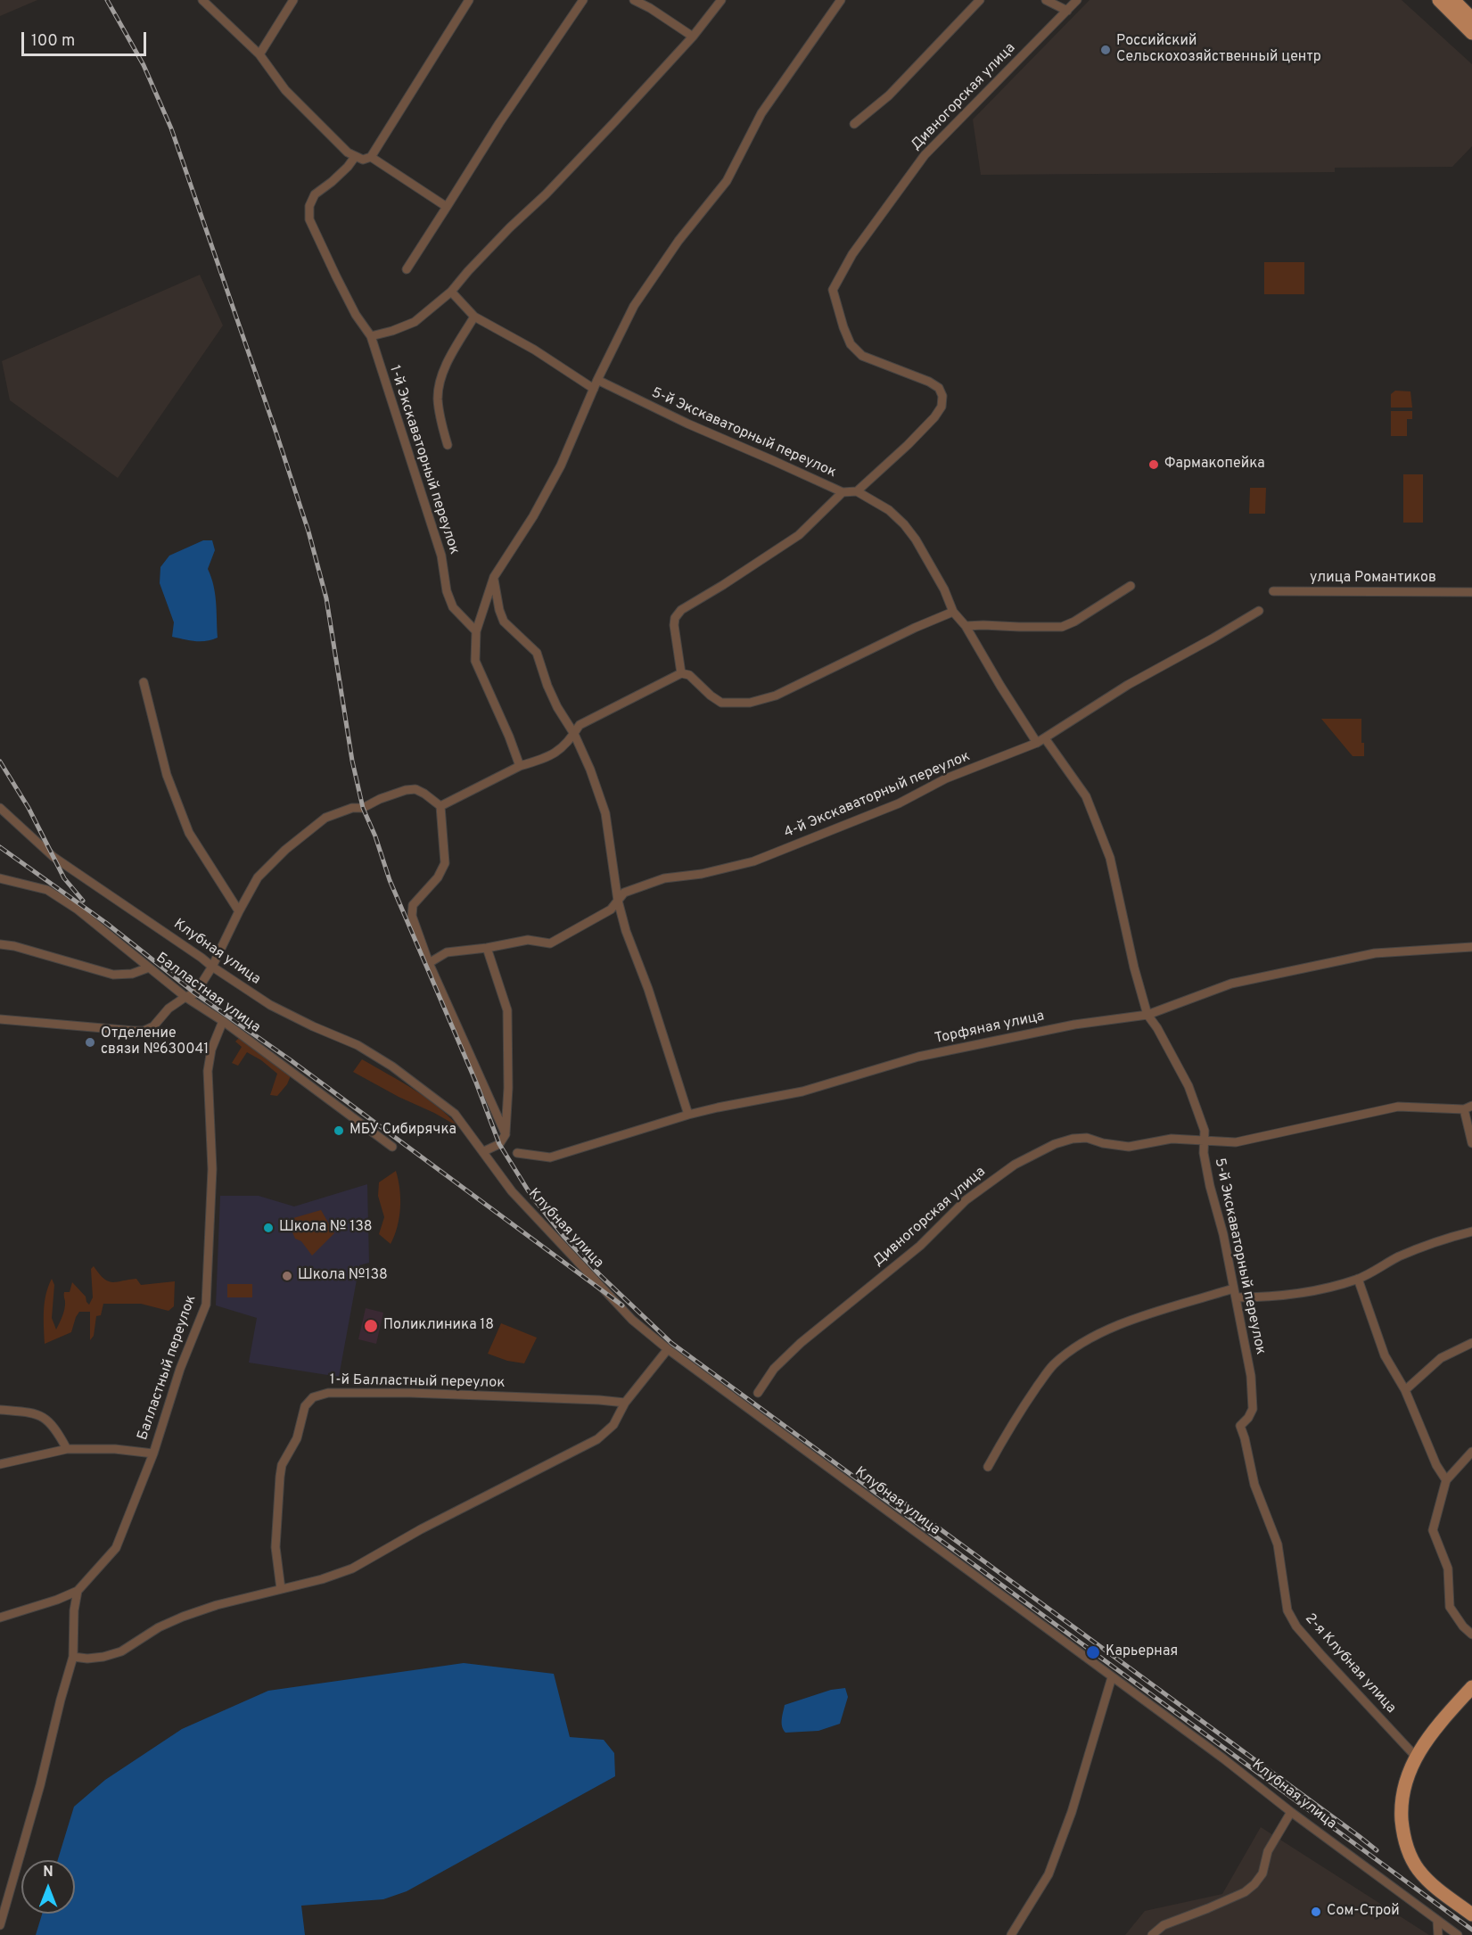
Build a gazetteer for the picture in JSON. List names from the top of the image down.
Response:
{
  "streets": {
    "street": [
      "Дивногорская улица",
      "5-й Экскаваторный переулок",
      "1-й Экскаваторный переулок",
      "улица Романтиков",
      "4-й Экскаваторный переулок",
      "Клубная улица",
      "Балластная улица",
      "Торфяная улица",
      "Балластный переулок",
      "1-й Балластный переулок",
      "2-я Клубная улица"
    ]
  },
  "crossings": [
    ["Дивногорская улица", "5-й Экскаваторный переулок"],
    ["5-й Экскаваторный переулок", "4-й Экскаваторный переулок"],
    ["5-й Экскаваторный переулок", "Торфяная улица"],
    ["5-й Экскаваторный переулок", "2-я Клубная улица"],
    ["Балластная улица", "Балластный переулок"]
  ],
  "places": [
    "Российский Сельскохозяйственный центр",
    "Фармакопейка",
    "Отделение связи №630041",
    "МБУ Сибирячка",
    "Школа № 138",
    "Школа №138",
    "Поликлиника 18",
    "Карьерная",
    "Сом-Строй"
  ],
  "scale_bar": "100 m",
  "north": "top"
}
